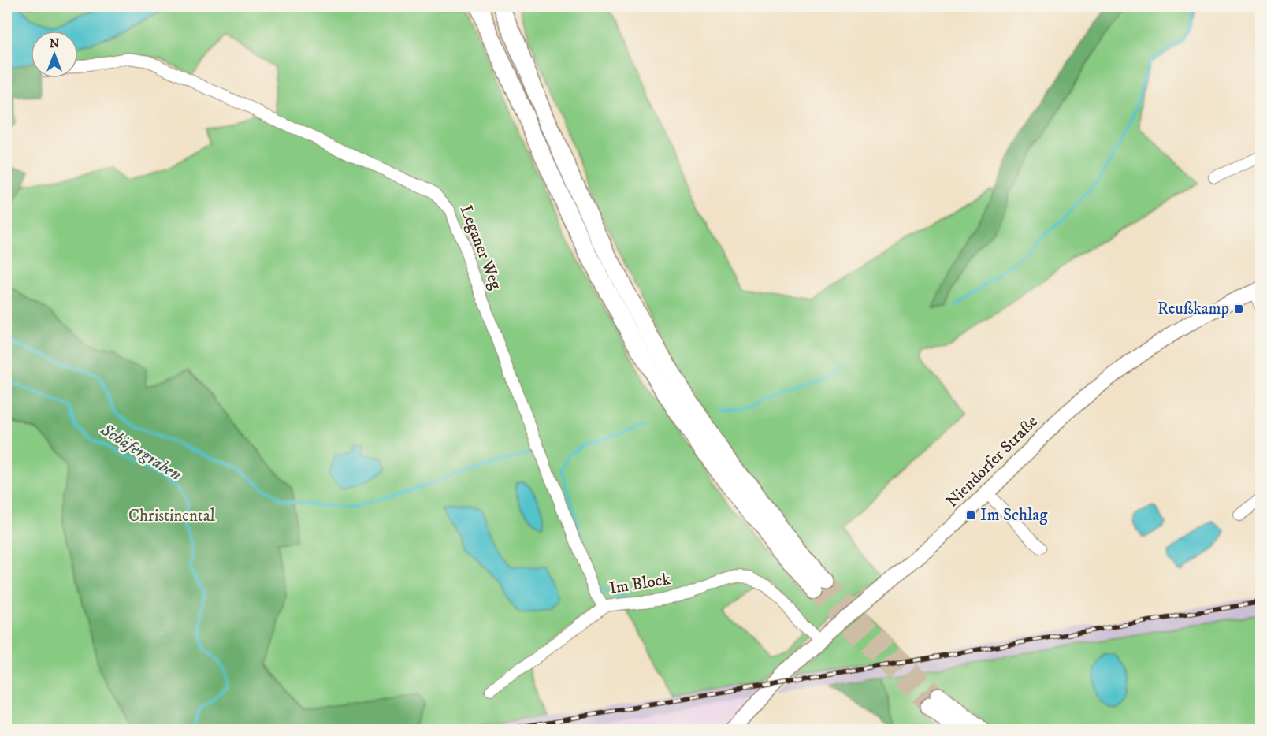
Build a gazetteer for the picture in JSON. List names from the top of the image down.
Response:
{
  "streets": {
    "main road": ["Niendorfer Straße"],
    "street": ["Leganer Weg", "Im Block"]
  },
  "crossings": [
    ["Leganer Weg", "Im Block"],
    ["Niendorfer Straße", "Im Block"]
  ],
  "water": ["Schäfergraben"],
  "parks": ["Christinental"],
  "places": {
    "transit": ["Reußkamp", "Im Schlag"]
  },
  "north": "top"
}
